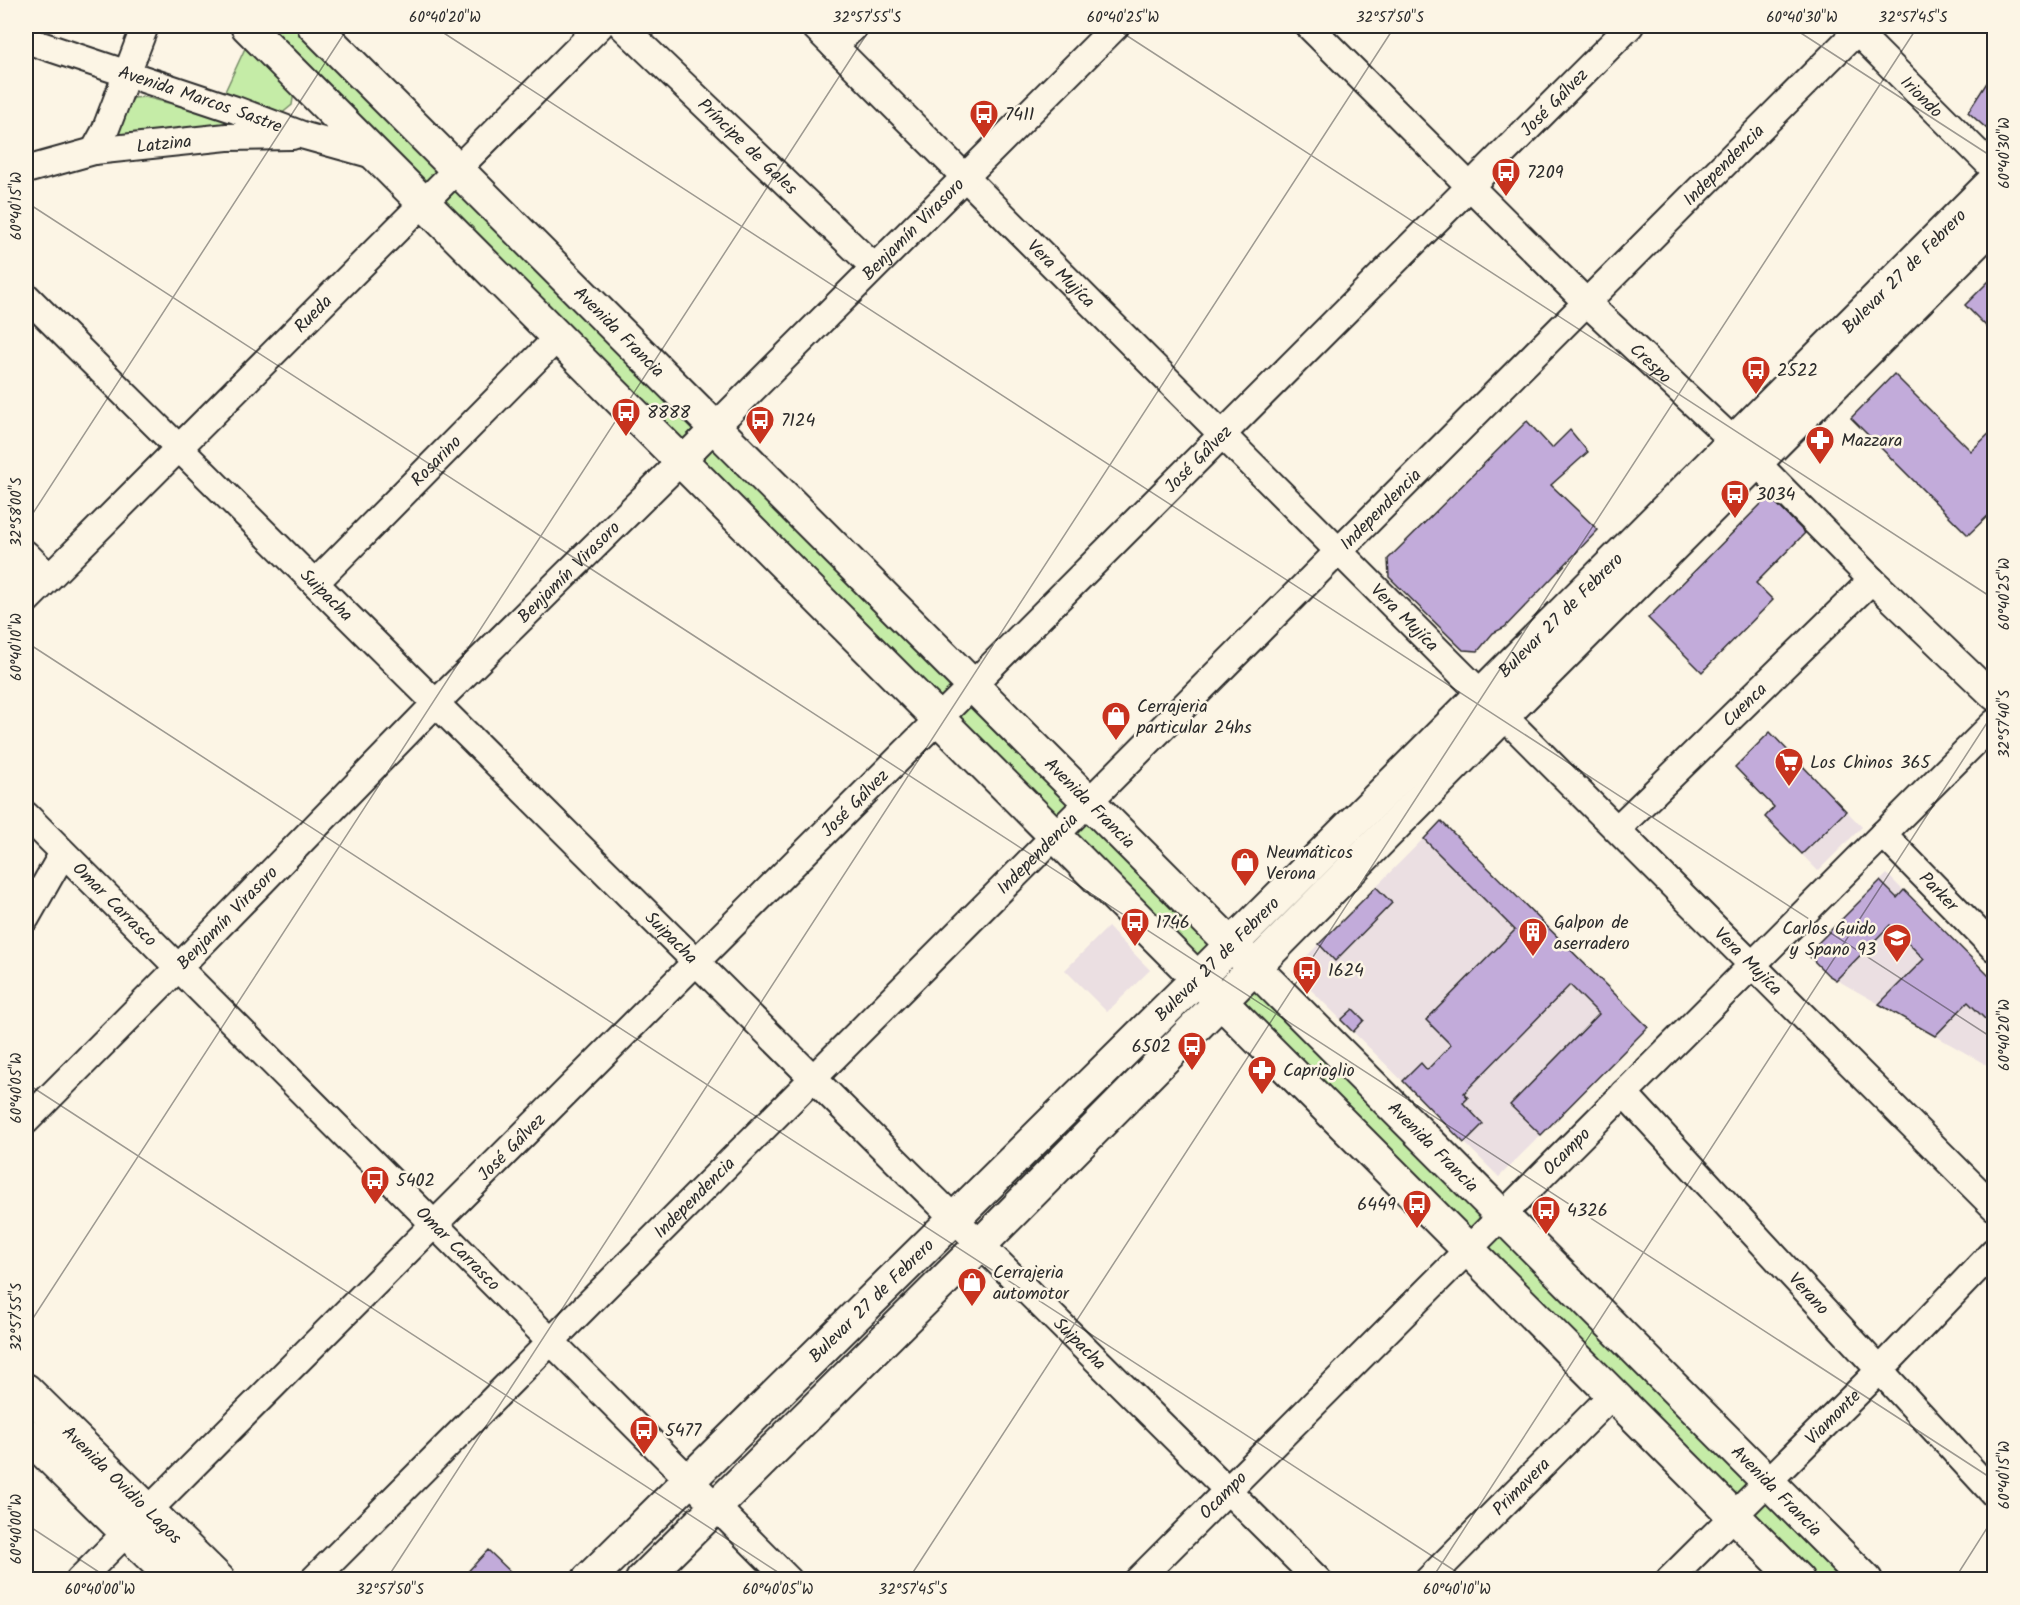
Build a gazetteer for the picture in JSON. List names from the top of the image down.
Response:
{
  "streets": {
    "main road": ["Bulevar 27 de Febrero", "Avenida Francia", "Avenida Ovidio Lagos"],
    "street": [
      "Iriondo",
      "Avenida Marcos Sastre",
      "José Gálvez",
      "Latzina",
      "Príncipe de Gales",
      "Independencia",
      "Benjamín Virasoro",
      "Vera Mujíca",
      "Rueda",
      "Crespo",
      "Rosarino",
      "Suipacha",
      "Cuenca",
      "Parker",
      "Omar Carrasco",
      "Ocampo",
      "Verano",
      "Viamonte",
      "Primavera"
    ]
  },
  "crossings": [
    ["Iriondo", "Independencia"],
    ["Avenida Marcos Sastre", "Latzina"],
    ["José Gálvez", "Vera Mujíca"],
    ["José Gálvez", "Avenida Francia"],
    ["José Gálvez", "Crespo"],
    ["José Gálvez", "Suipacha"],
    ["José Gálvez", "Omar Carrasco"],
    ["José Gálvez", "Avenida Ovidio Lagos"],
    ["Príncipe de Gales", "Benjamín Virasoro"],
    ["Independencia", "Vera Mujíca"],
    ["Independencia", "Avenida Francia"],
    ["Independencia", "Crespo"],
    ["Independencia", "Suipacha"],
    ["Independencia", "Omar Carrasco"],
    ["Benjamín Virasoro", "Vera Mujíca"],
    ["Benjamín Virasoro", "Avenida Francia"],
    ["Benjamín Virasoro", "Suipacha"],
    ["Benjamín Virasoro", "Omar Carrasco"],
    ["Bulevar 27 de Febrero", "Vera Mujíca"],
    ["Bulevar 27 de Febrero", "Avenida Francia"],
    ["Bulevar 27 de Febrero", "Crespo"],
    ["Bulevar 27 de Febrero", "Suipacha"],
    ["Bulevar 27 de Febrero", "Omar Carrasco"],
    ["Vera Mujíca", "Cuenca"],
    ["Vera Mujíca", "Ocampo"],
    ["Rueda", "Avenida Francia"],
    ["Rueda", "Suipacha"],
    ["Avenida Francia", "Ocampo"],
    ["Avenida Francia", "Viamonte"],
    ["Crespo", "Cuenca"],
    ["Rosarino", "Suipacha"],
    ["Suipacha", "Ocampo"],
    ["Parker", "Ocampo"],
    ["Ocampo", "Verano"],
    ["Verano", "Viamonte"]
  ],
  "places": {
    "bus stop": [
      "7411",
      "7209",
      "2522",
      "8888",
      "7124",
      "3034",
      "1746",
      "1624",
      "6502",
      "5402",
      "6449",
      "4326",
      "5477"
    ],
    "pharmacy": ["Mazzara", "Caprioglio"],
    "shop": ["Cerrajeria particular 24hs", "Neumáticos Verona", "Cerrajeria automotor"],
    "supermarket": ["Los Chinos 365"],
    "building": ["Galpon de aserradero"],
    "school or university": ["Carlos Guido y Spano 93"]
  },
  "coordinates": [
    "60°40'20\"W",
    "32°57'55\"S",
    "60°40'25\"W",
    "32°57'50\"S",
    "60°40'30\"W",
    "32°57'45\"S",
    "60°40'15\"W",
    "32°58'00\"S",
    "60°40'10\"W",
    "32°57'40\"S",
    "60°40'05\"W",
    "60°40'00\"W"
  ]
}
